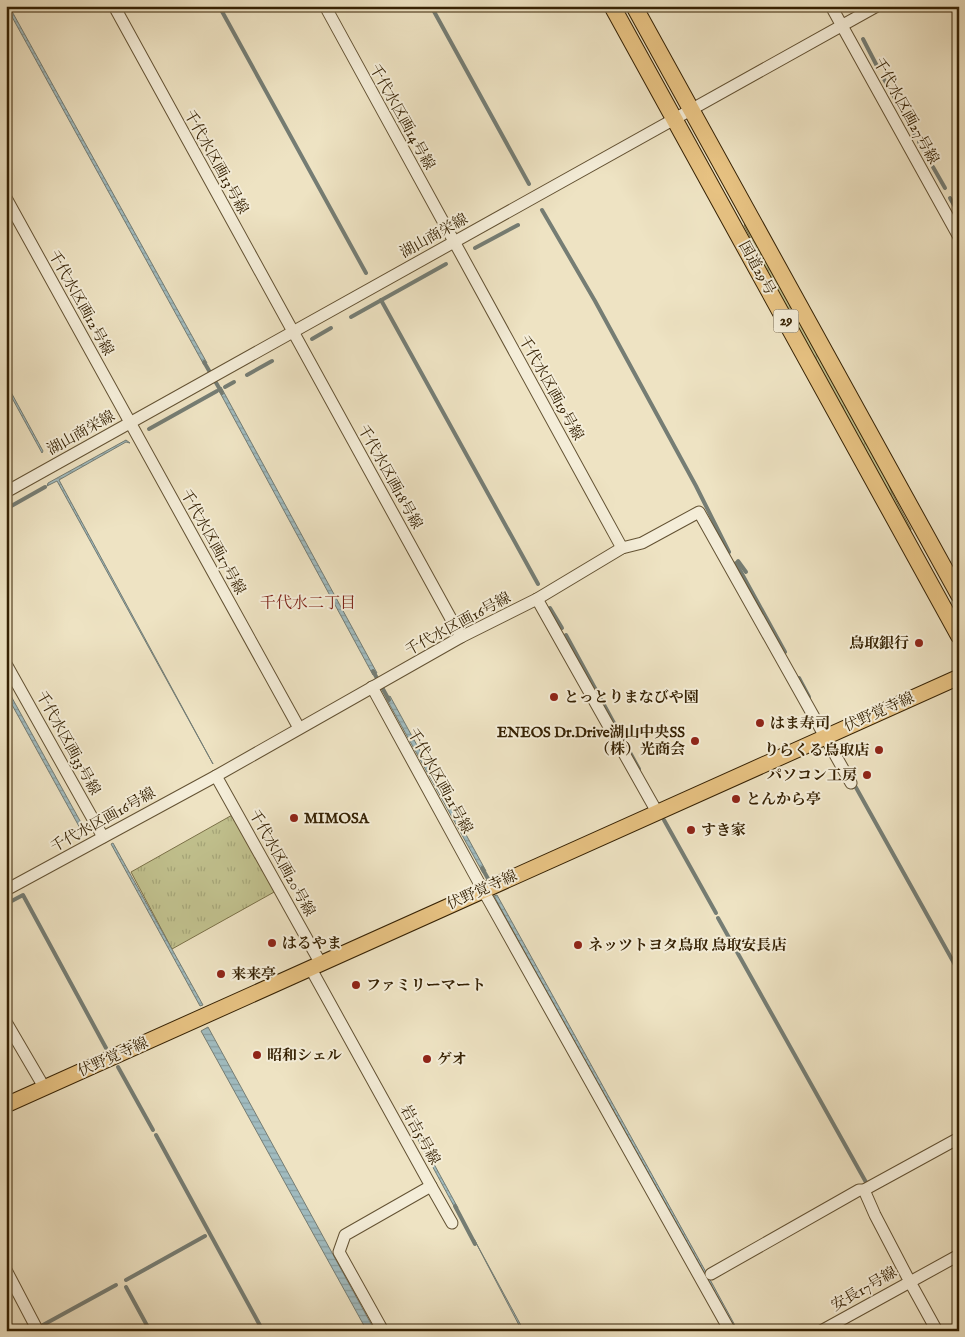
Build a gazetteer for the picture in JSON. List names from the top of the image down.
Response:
{
  "streets": {
    "highway": ["国道29号", "29"],
    "main road": ["伏野覚寺線"],
    "street": [
      "千代水区画27号線",
      "千代水区画14号線",
      "千代水区画13号線",
      "湖山商栄線",
      "千代水区画12号線",
      "千代水区画19号線",
      "千代水区画18号線",
      "千代水区画17号線",
      "千代水区画16号線",
      "千代水区画33号線",
      "千代水区画21号線",
      "千代水区画20号線",
      "岩吉5号線",
      "安長17号線"
    ]
  },
  "crossings": [
    ["千代水区画27号線", "湖山商栄線"],
    ["千代水区画14号線", "湖山商栄線"],
    ["千代水区画14号線", "千代水区画19号線"],
    ["千代水区画13号線", "湖山商栄線"],
    ["千代水区画13号線", "千代水区画18号線"],
    ["湖山商栄線", "国道29号"],
    ["湖山商栄線", "千代水区画12号線"],
    ["湖山商栄線", "千代水区画19号線"],
    ["湖山商栄線", "千代水区画18号線"],
    ["湖山商栄線", "千代水区画17号線"],
    ["千代水区画12号線", "千代水区画17号線"],
    ["千代水区画19号線", "千代水区画16号線"],
    ["千代水区画18号線", "千代水区画16号線"],
    ["千代水区画17号線", "千代水区画16号線"],
    ["千代水区画16号線", "伏野覚寺線"],
    ["千代水区画16号線", "千代水区画33号線"],
    ["千代水区画16号線", "千代水区画21号線"],
    ["千代水区画16号線", "千代水区画20号線"],
    ["伏野覚寺線", "千代水区画21号線"],
    ["伏野覚寺線", "千代水区画20号線"],
    ["伏野覚寺線", "岩吉5号線"],
    ["千代水区画20号線", "岩吉5号線"]
  ],
  "districts": ["千代水二丁目"],
  "places": [
    "鳥取銀行",
    "とっとりまなびや園",
    "はま寿司",
    "ENEOS Dr.Drive湖山中央SS （株）光商会",
    "りらくる鳥取店",
    "パソコン工房",
    "とんから亭",
    "MIMOSA",
    "すき家",
    "はるやま",
    "ネッツトヨタ鳥取 鳥取安長店",
    "来来亭",
    "ファミリーマート",
    "昭和シェル",
    "ゲオ"
  ]
}
